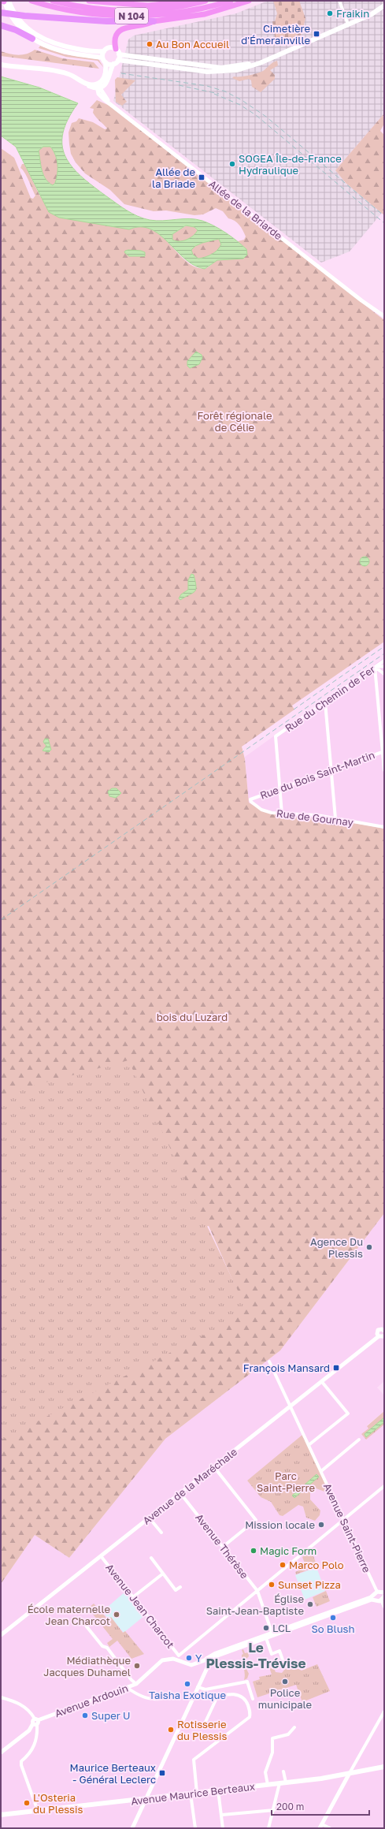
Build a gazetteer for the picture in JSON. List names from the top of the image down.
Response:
{
  "streets": {
    "highway": ["N 104"],
    "main road": ["Avenue Maurice Berteaux"],
    "street": [
      "Allée de la Briarde",
      "Rue du Chemin de Fer",
      "Rue du Bois Saint-Martin",
      "Rue de Gournay",
      "Avenue de la Maréchale",
      "Avenue Saint-Pierre",
      "Avenue Thérèse",
      "Avenue Jean Charcot",
      "Avenue Ardouin"
    ]
  },
  "crossings": [
    ["Rue du Chemin de Fer", "Rue du Bois Saint-Martin"],
    ["Rue du Bois Saint-Martin", "Rue de Gournay"],
    ["Avenue de la Maréchale", "Avenue Saint-Pierre"],
    ["Avenue de la Maréchale", "Avenue Thérèse"],
    ["Avenue de la Maréchale", "Avenue Jean Charcot"],
    ["Avenue Jean Charcot", "Avenue Ardouin"]
  ],
  "districts": ["Le Plessis-Trévise"],
  "parks": ["Forêt régionale de Célie", "bois du Luzard", "Parc Saint-Pierre"],
  "places": {
    "other": [
      "Fraikin",
      "Au Bon Accueil",
      "SOGEA Île-de-France Hydraulique",
      "Agence Du Plessis",
      "Mission locale",
      "Magic Form",
      "Marco Polo",
      "Sunset Pizza",
      "Église Saint-Jean-Baptiste",
      "École maternelle Jean Charcot",
      "So Blush",
      "LCL",
      "Y",
      "Médiathèque Jacques Duhamel",
      "Police municipale",
      "Taisha Exotique",
      "Super U",
      "Rotisserie du Plessis",
      "L'Osteria du Plessis"
    ],
    "transit": [
      "Cimetière d'Émerainville",
      "Allée de la Briade",
      "François Mansard",
      "Maurice Berteaux - Général Leclerc"
    ]
  },
  "scale_bar": "200 m"
}
